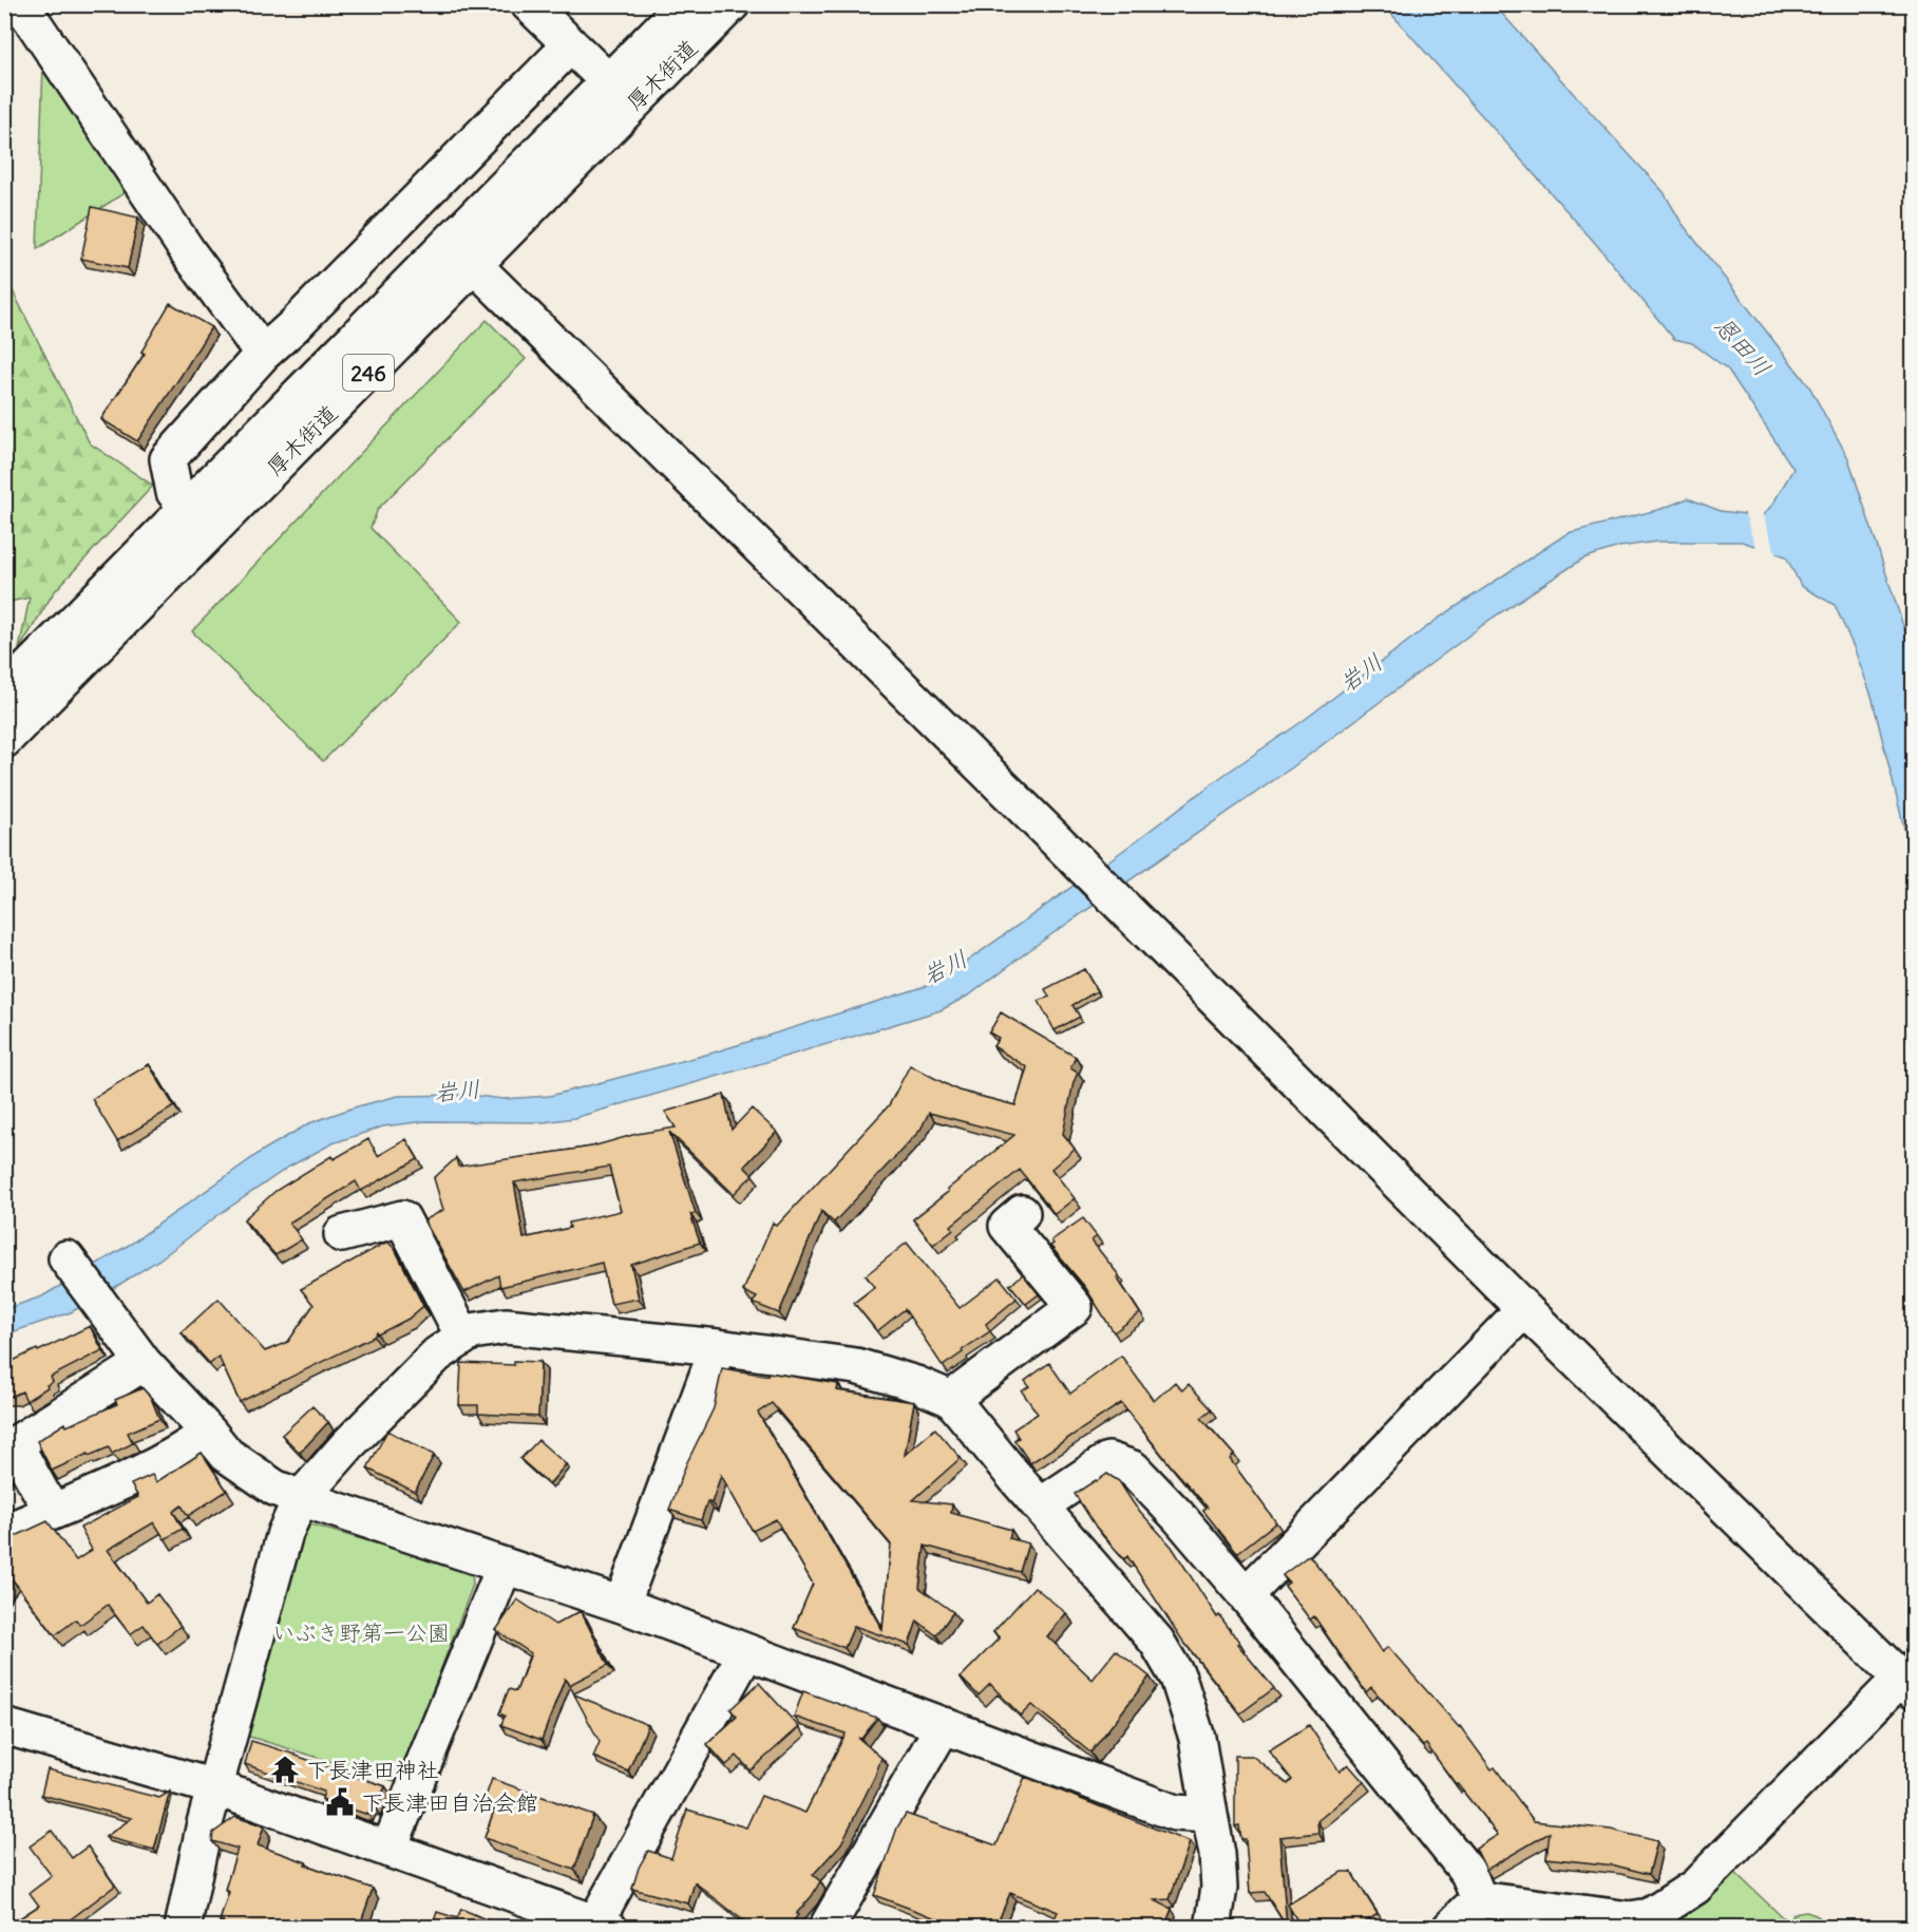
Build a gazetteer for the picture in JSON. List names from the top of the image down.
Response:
{
  "streets": {
    "main road": ["厚木街道", "246"]
  },
  "water": ["恩田川", "岩川"],
  "parks": ["いぶき野第一公園"],
  "places": {
    "temple": ["下長津田神社"],
    "public building": ["下長津田自治会館"]
  }
}
